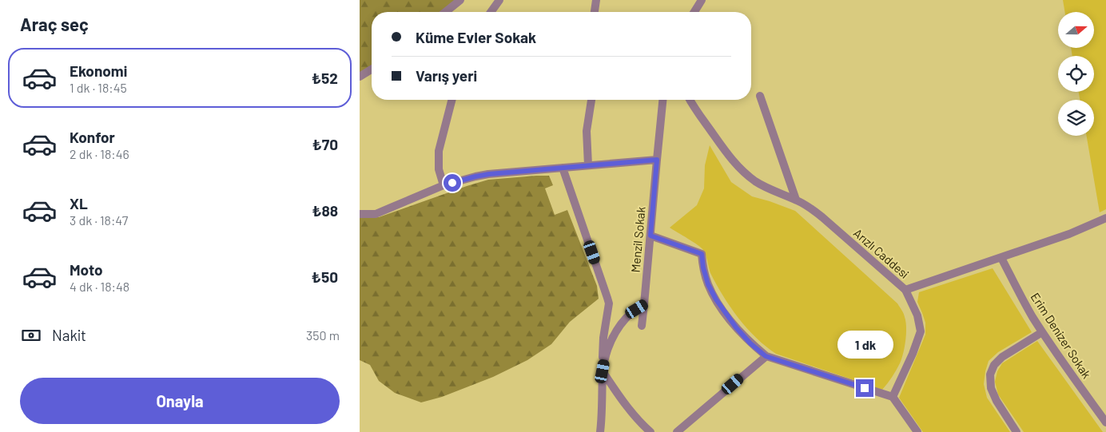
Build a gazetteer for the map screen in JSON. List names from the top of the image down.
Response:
{
  "streets": {
    "street": ["Menzil Sokak", "Arızlı Caddesi", "Erim Denizer Sokak"]
  },
  "crossings": [
    ["Arızlı Caddesi", "Erim Denizer Sokak"]
  ],
  "north": "right",
  "page": {
    "heading": "Araç seç",
    "banner": ["Küme Evler Sokak", "Varış yeri"],
    "list": [
      {
        "name": "Ekonomi",
        "note": "1 dk · 18:45",
        "value": "₺52"
      },
      {
        "name": "Konfor",
        "note": "2 dk · 18:46",
        "value": "₺70"
      },
      {
        "name": "XL",
        "note": "3 dk · 18:47",
        "value": "₺88"
      },
      {
        "name": "Moto",
        "note": "4 dk · 18:48",
        "value": "₺50"
      }
    ],
    "pay": ["Nakit", "350 m"],
    "bubble": "1 dk",
    "buttons": "Onayla"
  }
}
